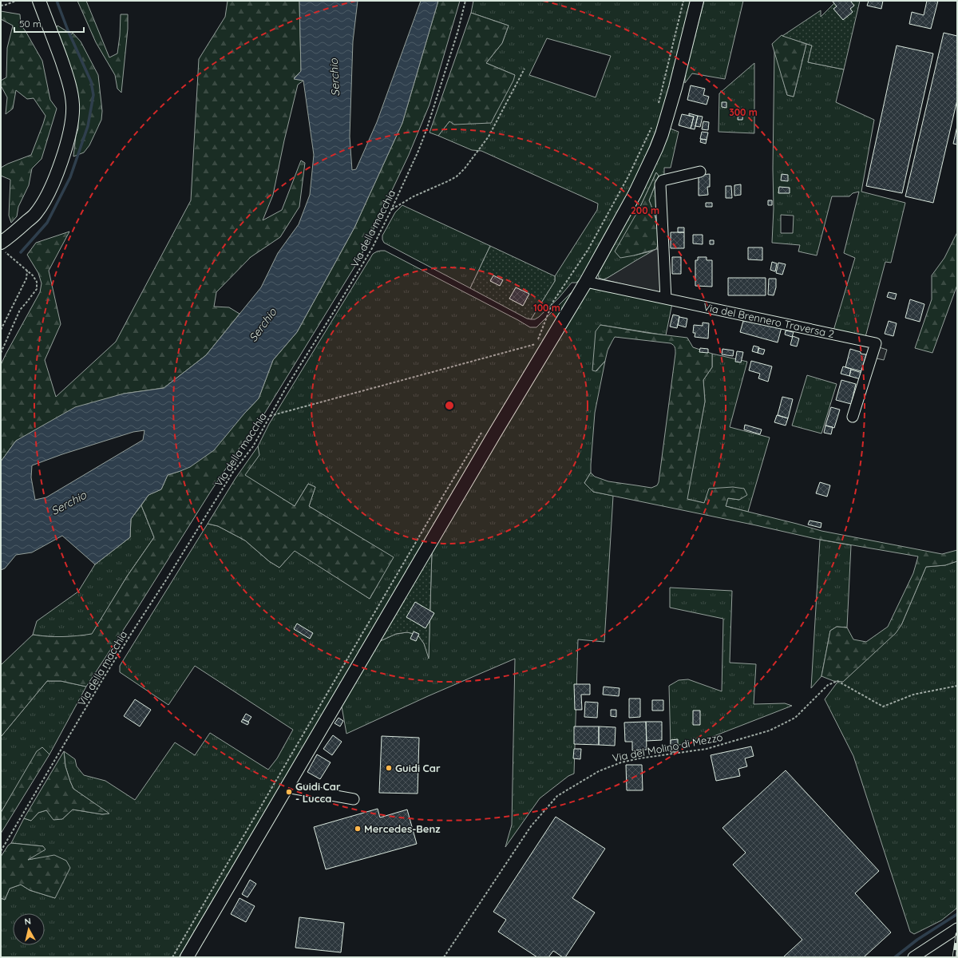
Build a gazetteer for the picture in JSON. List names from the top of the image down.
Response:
{
  "streets": {
    "street": ["Via del Brennero Traversa 2"],
    "path": ["Via della macchia", "Via del Molino di Mezzo"]
  },
  "water": ["Serchio"],
  "places": ["Guidi Car", "Guidi Car - Lucca", "Mercedes-Benz"],
  "scale_bar": "50 m",
  "north": "top",
  "rings": ["300 m", "200 m", "100 m"]
}
